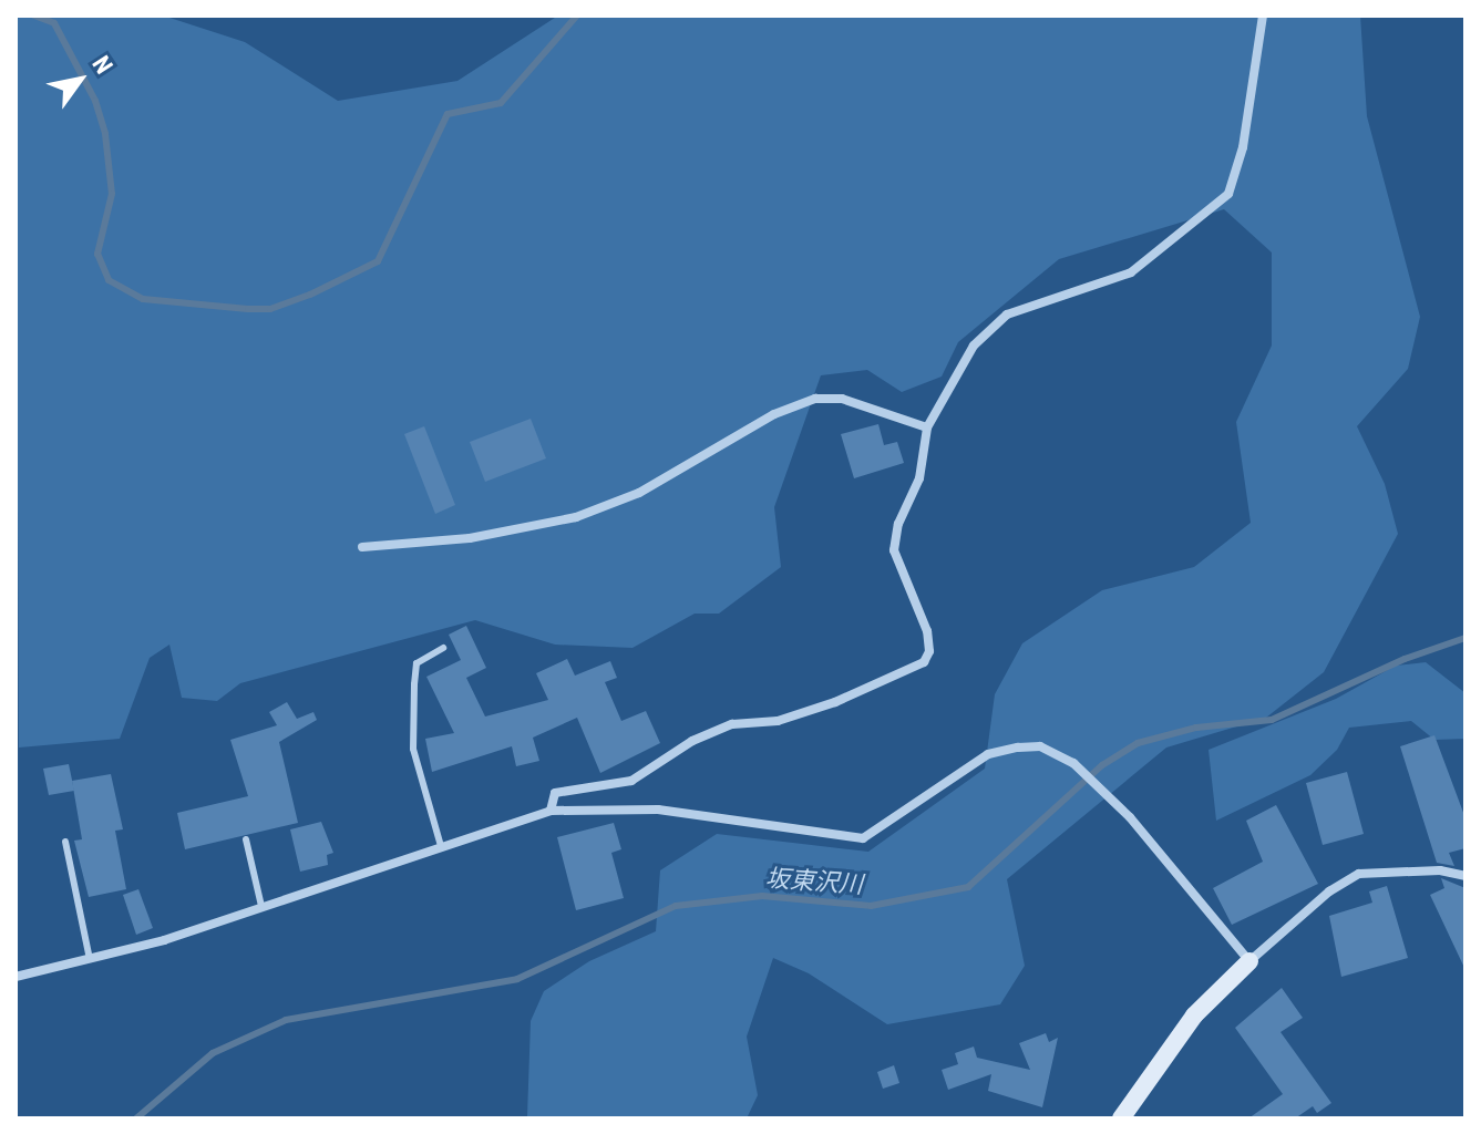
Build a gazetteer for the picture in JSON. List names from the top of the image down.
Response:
{
  "water": ["坂東沢川"],
  "north": "top right"
}
